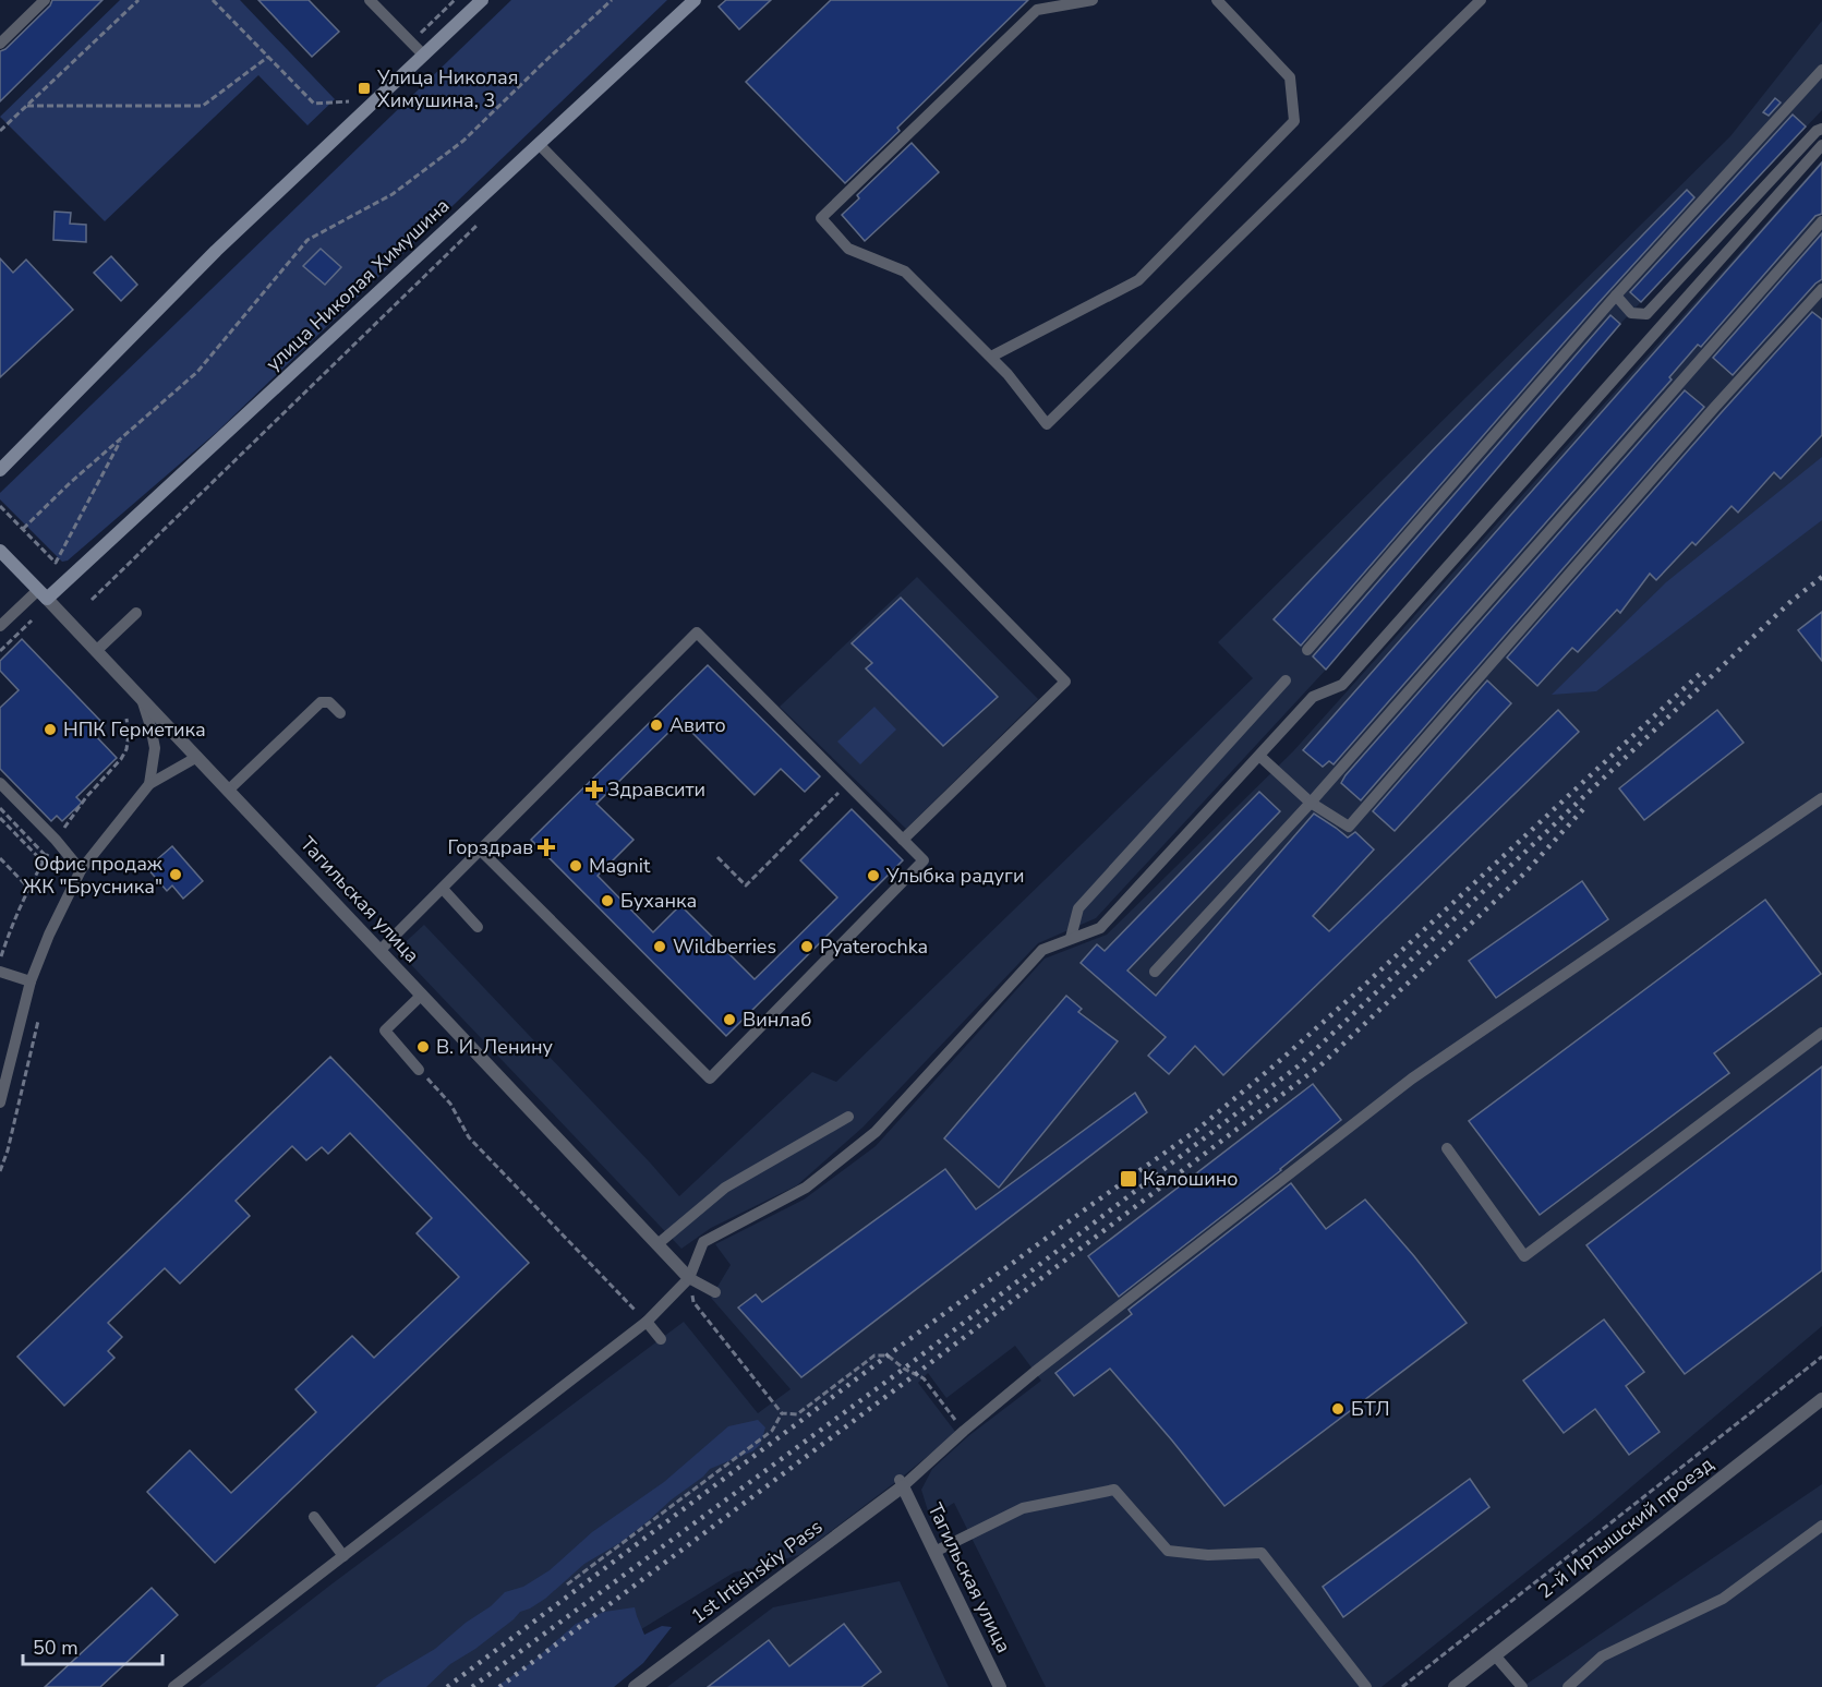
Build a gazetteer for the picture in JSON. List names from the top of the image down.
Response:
{
  "streets": {
    "main road": ["улица Николая Химушина", "Тагильская улица"],
    "street": ["2-й Иртышский проезд", "1st Irtishskiy Pass"]
  },
  "crossings": [
    ["улица Николая Химушина", "Тагильская улица"],
    ["Тагильская улица", "1st Irtishskiy Pass"]
  ],
  "places": {
    "transit": ["Улица Николая Химушина, 3", "Калошино"],
    "other": [
      "Авито",
      "НПК Герметика",
      "Magnit",
      "Офис продаж ЖК \"Брусника\"",
      "Улыбка радуги",
      "Буханка",
      "Wildberries",
      "Pyaterochka",
      "Винлаб",
      "В. И. Ленину",
      "БТЛ"
    ],
    "health": ["Здравсити", "Горздрав"]
  },
  "scale_bar": "50 m"
}
